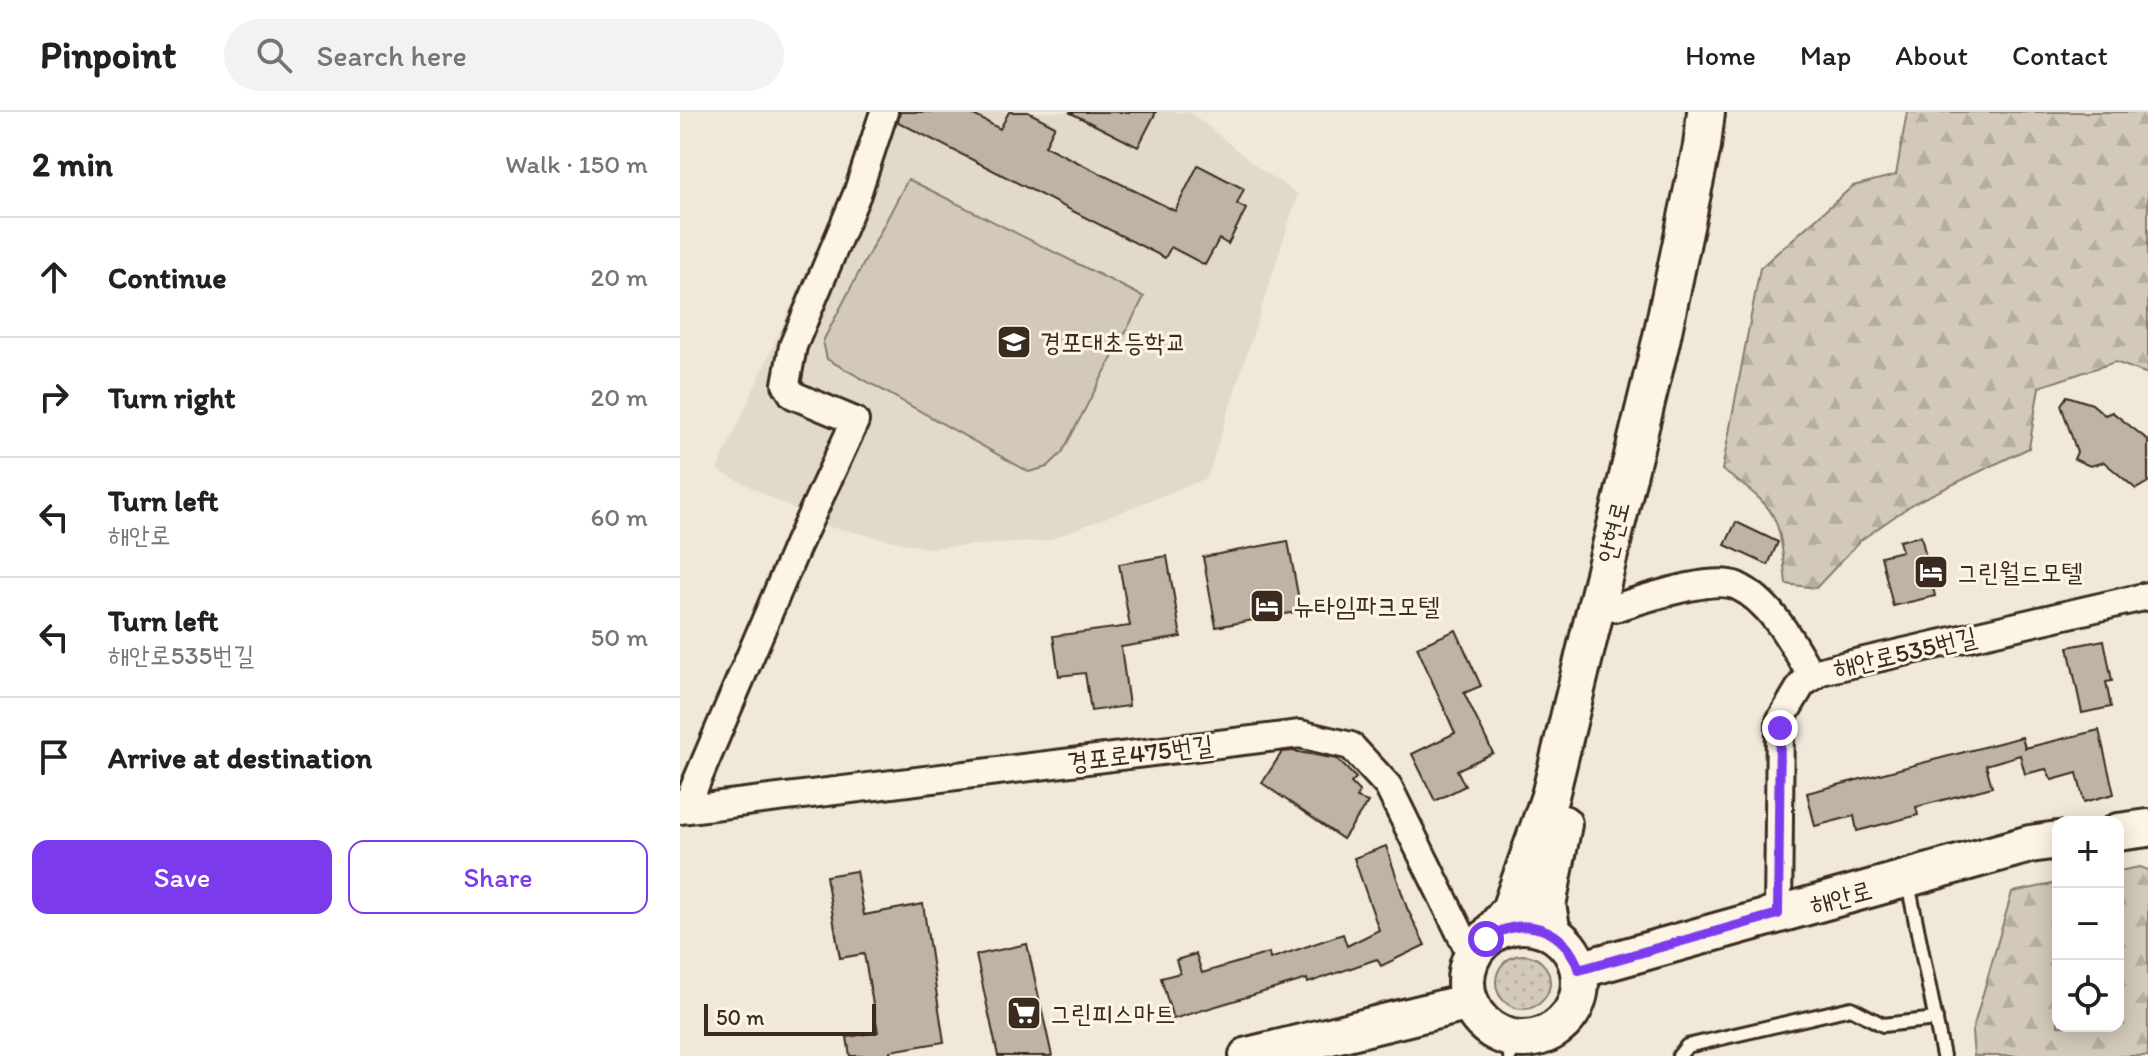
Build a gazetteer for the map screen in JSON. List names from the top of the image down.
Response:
{
  "streets": {
    "street": [
      "안현로",
      "해안로535번길",
      "경포로475번길",
      "해안로"
    ]
  },
  "crossings": [
    ["안현로", "경포로475번길"],
    ["안현로", "해안로"],
    ["해안로535번길", "해안로"],
    ["경포로475번길", "해안로"]
  ],
  "places": {
    "school or university": ["경포대초등학교"],
    "hotel": ["그린월드모텔", "뉴타임파크모텔"],
    "supermarket": ["그린피스마트"]
  },
  "scale_bar": "50 m",
  "page": {
    "header": "Pinpoint",
    "search": "Search here",
    "nav": [
      "Home",
      "Map",
      "About",
      "Contact"
    ],
    "heading": ["2 min", "Walk · 150 m"],
    "list": [
      ["Continue", "20 m"],
      ["Turn right", "20 m"],
      ["Turn left", "해안로", "60 m"],
      ["Turn left", "해안로535번길", "50 m"],
      "Arrive at destination"
    ],
    "buttons": ["Save", "Share"],
    "map_buttons": ["+", "−"],
    "scale": "50 m"
  }
}
